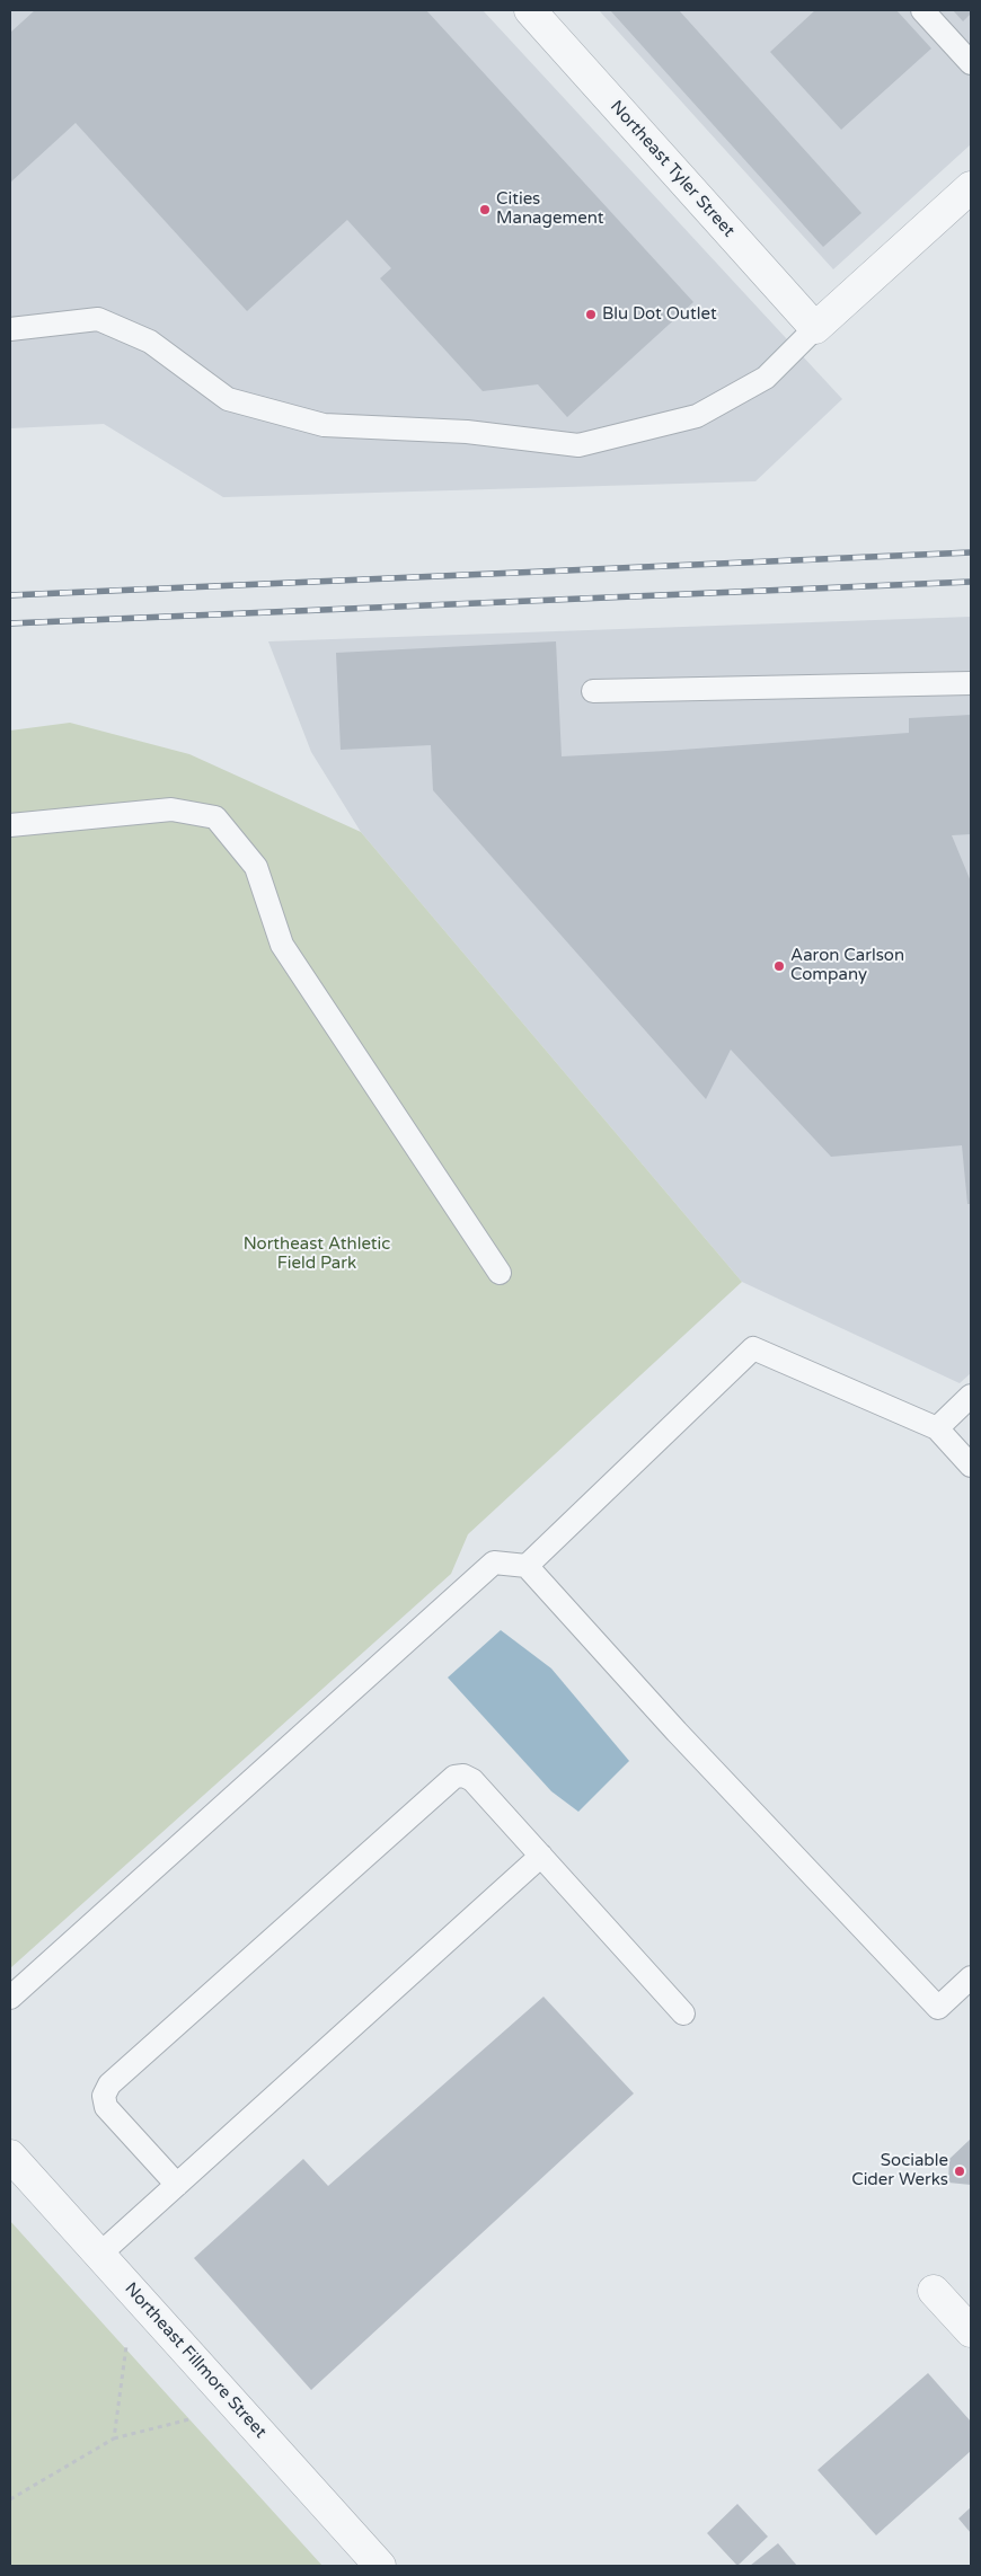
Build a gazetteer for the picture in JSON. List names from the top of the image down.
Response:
{
  "streets": {
    "street": ["Northeast Tyler Street", "Northeast Fillmore Street"]
  },
  "parks": ["Northeast Athletic Field Park"],
  "places": [
    "Cities Management",
    "Blu Dot Outlet",
    "Aaron Carlson Company",
    "Sociable Cider Werks"
  ]
}
